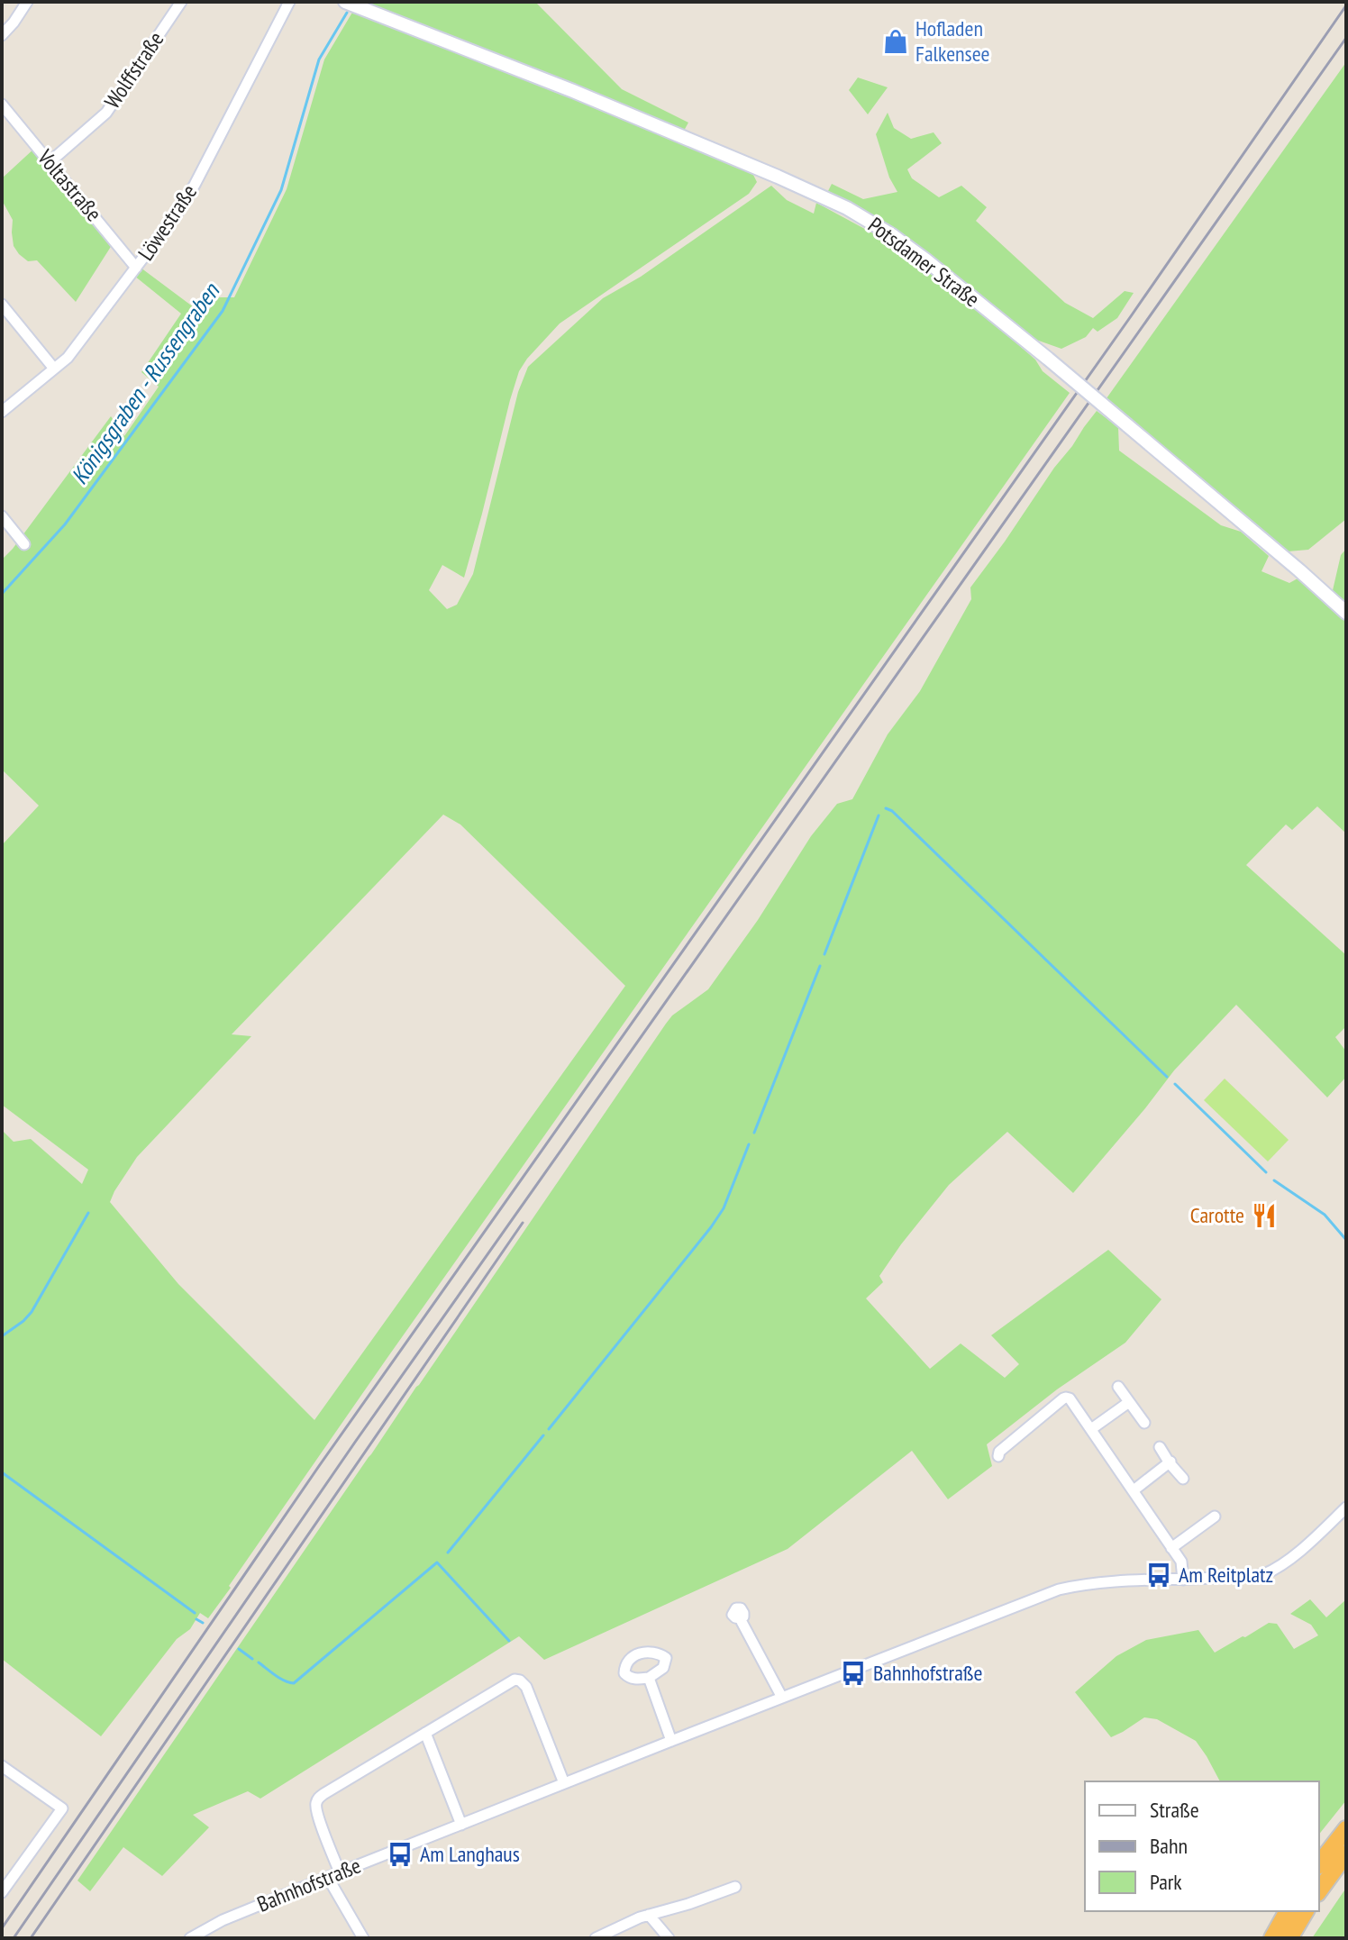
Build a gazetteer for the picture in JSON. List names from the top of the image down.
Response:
{
  "streets": {
    "street": [
      "Wolffstraße",
      "Voltastraße",
      "Löwestraße",
      "Potsdamer Straße",
      "Bahnhofstraße"
    ]
  },
  "crossings": [
    ["Wolffstraße", "Voltastraße"],
    ["Voltastraße", "Löwestraße"]
  ],
  "water": ["Königsgraben - Russengraben"],
  "places": {
    "shop": ["Hofladen Falkensee"],
    "restaurant": ["Carotte"],
    "bus stop": ["Am Reitplatz", "Bahnhofstraße", "Am Langhaus"]
  },
  "legend": ["Straße", "Bahn", "Park"]
}
